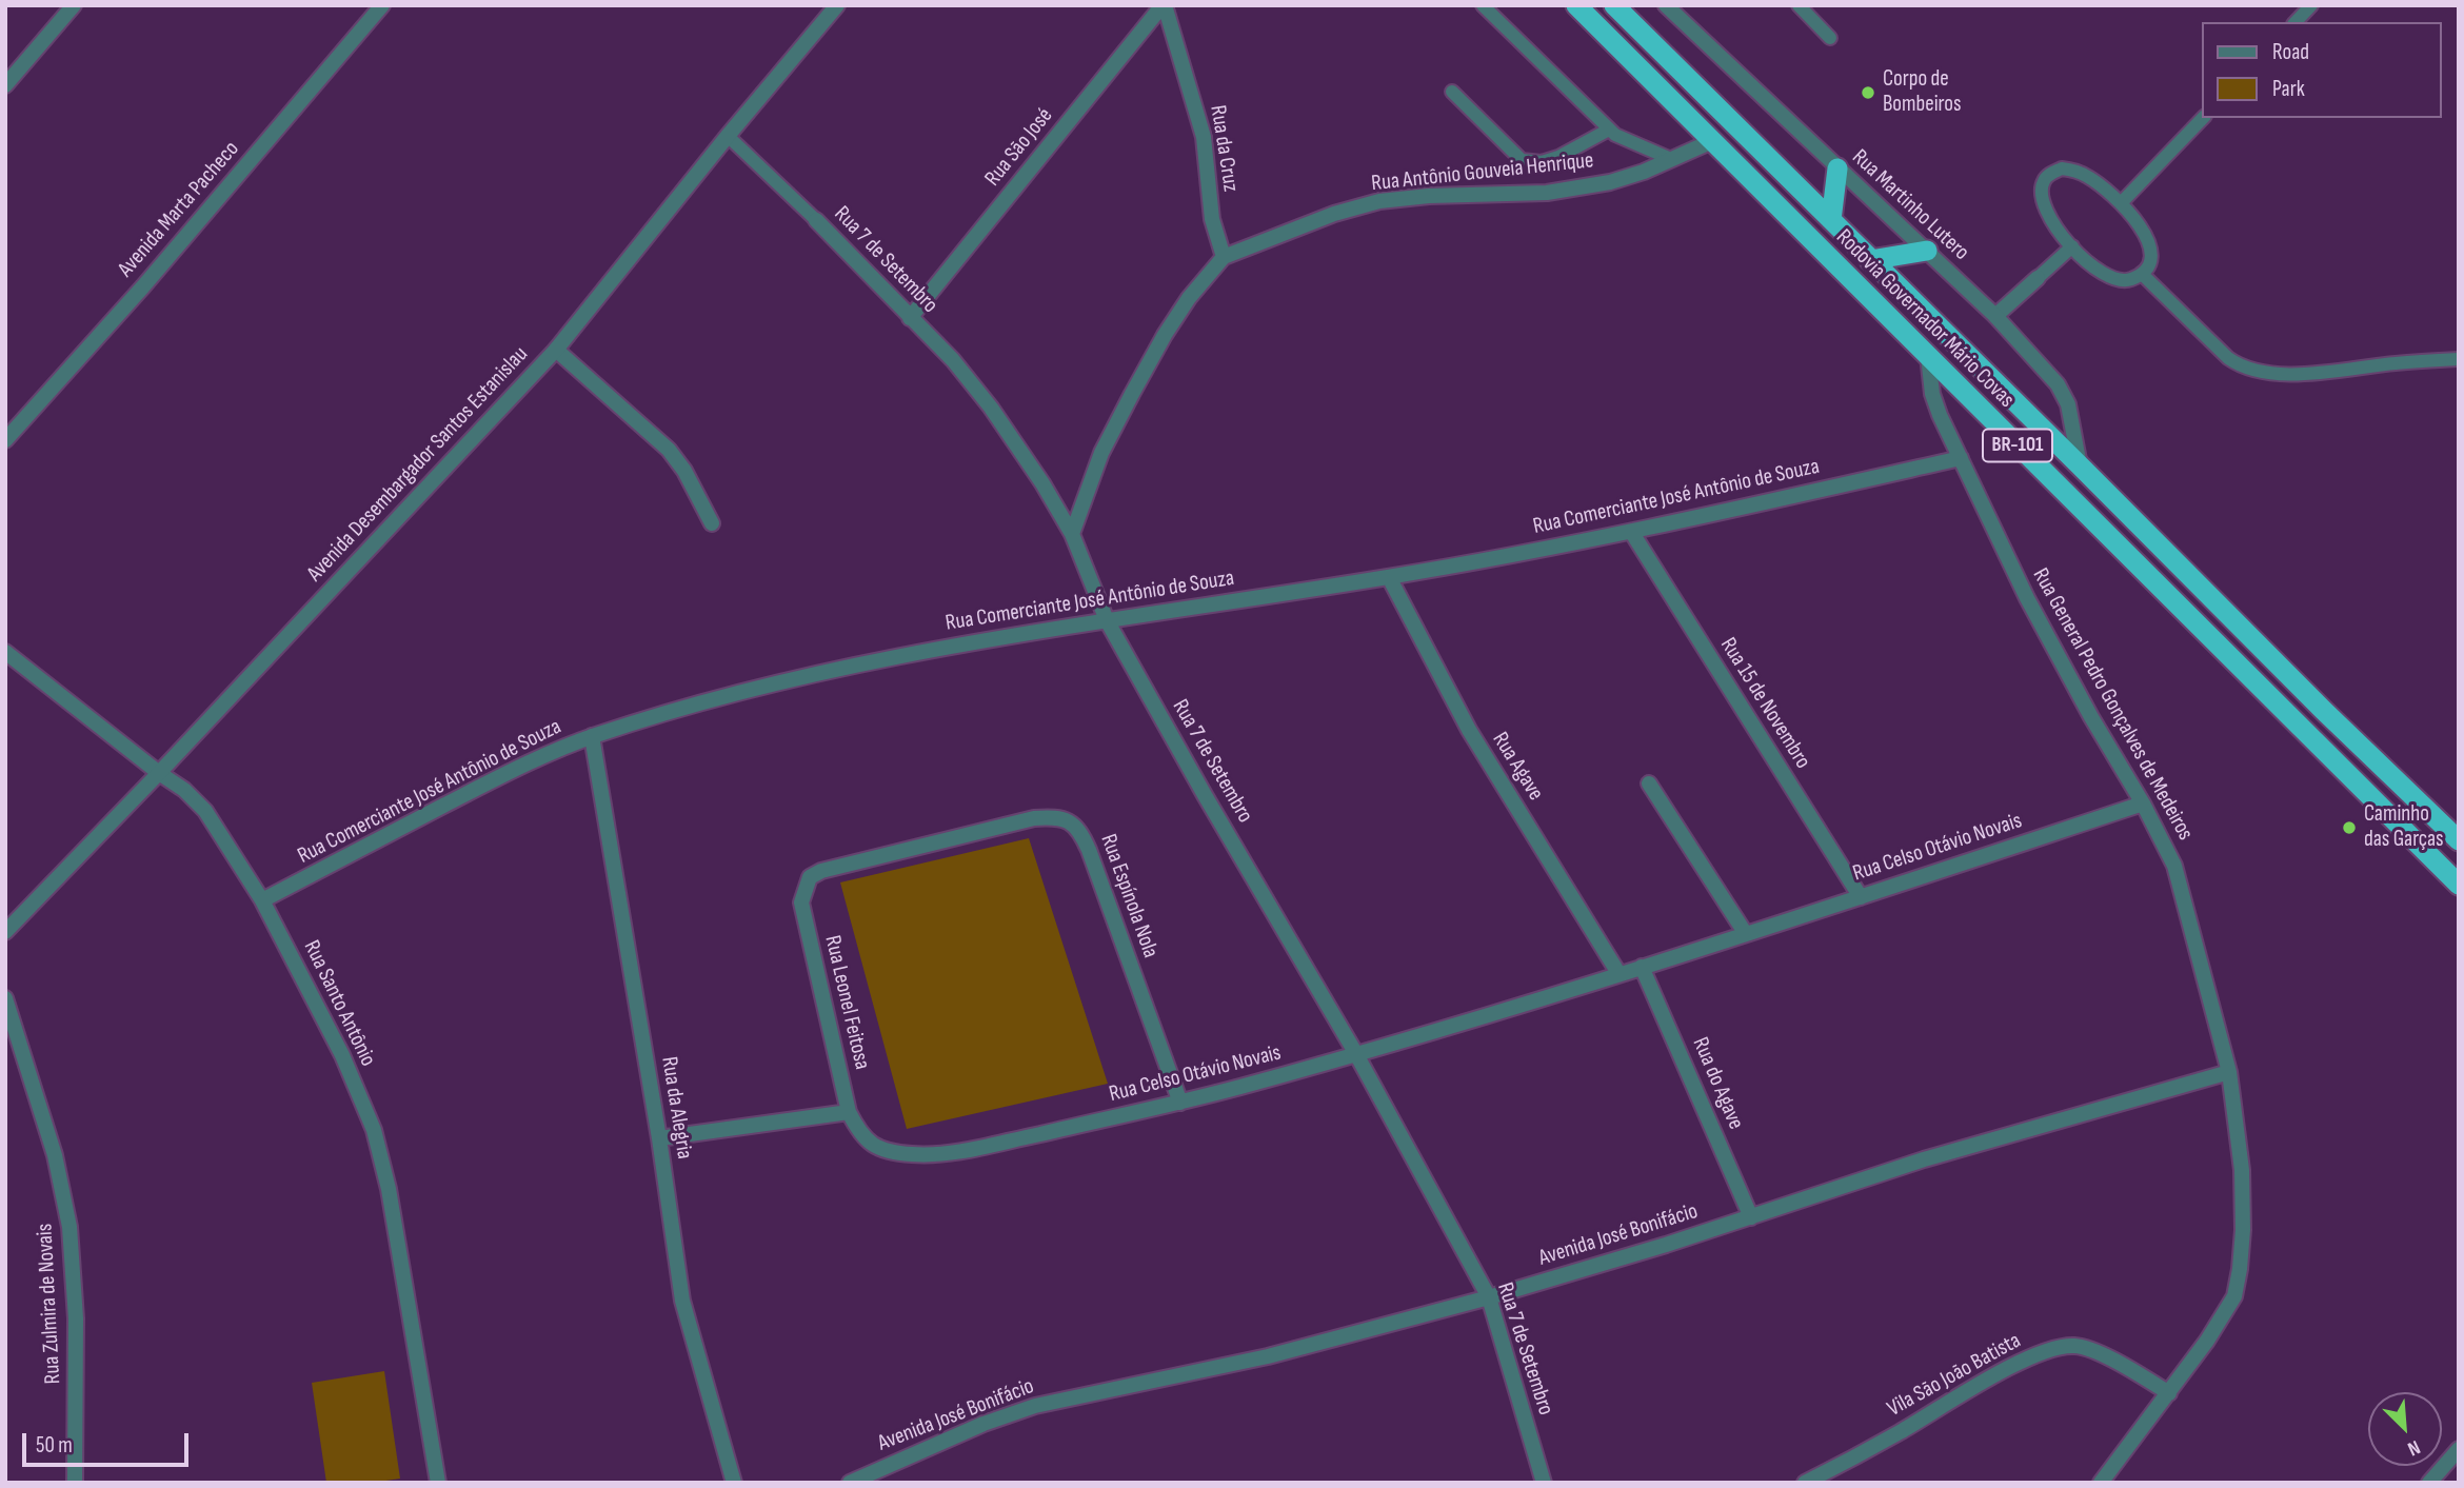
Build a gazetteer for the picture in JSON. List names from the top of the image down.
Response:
{
  "streets": {
    "highway": ["Rodovia Governador Mário Covas", "BR-101"],
    "street": [
      "Rua São José",
      "Rua da Cruz",
      "Rua Antônio Gouveia Henrique",
      "Rua Martinho Lutero",
      "Avenida Marta Pacheco",
      "Rua 7 de Setembro",
      "Avenida Desembargador Santos Estanislau",
      "Rua Comerciante José Antônio de Souza",
      "Rua 15 de Novembro",
      "Rua General Pedro Gonçalves de Medeiros",
      "Rua Agave",
      "Rua Celso Otávio Novais",
      "Rua Espínola Nola",
      "Rua Leonel Feitosa",
      "Rua Santo Antônio",
      "Rua do Agave",
      "Rua da Alegria",
      "Avenida José Bonifácio",
      "Rua Zulmira de Novais",
      "Vila São João Batista"
    ]
  },
  "crossings": [
    ["Rua São José", "Rua da Cruz"],
    ["Rua São José", "Rua 7 de Setembro"],
    ["Rua da Cruz", "Rua Antônio Gouveia Henrique"],
    ["Rua Antônio Gouveia Henrique", "Rua 7 de Setembro"],
    ["Rua Antônio Gouveia Henrique", "Rodovia Governador Mário Covas"],
    ["Rua Martinho Lutero", "Rodovia Governador Mário Covas"],
    ["Rua 7 de Setembro", "Avenida Desembargador Santos Estanislau"],
    ["Rua 7 de Setembro", "Rua Comerciante José Antônio de Souza"],
    ["Rua 7 de Setembro", "Rua Celso Otávio Novais"],
    ["Rua 7 de Setembro", "Avenida José Bonifácio"],
    ["Rodovia Governador Mário Covas", "Rua General Pedro Gonçalves de Medeiros"],
    ["Avenida Desembargador Santos Estanislau", "Rua Santo Antônio"],
    ["Rua Comerciante José Antônio de Souza", "Rua 15 de Novembro"],
    ["Rua Comerciante José Antônio de Souza", "Rua General Pedro Gonçalves de Medeiros"],
    ["Rua Comerciante José Antônio de Souza", "Rua Agave"],
    ["Rua Comerciante José Antônio de Souza", "Rua Santo Antônio"],
    ["Rua Comerciante José Antônio de Souza", "Rua da Alegria"],
    ["Rua 15 de Novembro", "Rua Celso Otávio Novais"],
    ["Rua General Pedro Gonçalves de Medeiros", "Rua Celso Otávio Novais"],
    ["Rua General Pedro Gonçalves de Medeiros", "Avenida José Bonifácio"],
    ["Rua General Pedro Gonçalves de Medeiros", "Vila São João Batista"],
    ["Rua Agave", "Rua Celso Otávio Novais"],
    ["Rua Celso Otávio Novais", "Rua Espínola Nola"],
    ["Rua Celso Otávio Novais", "Rua Leonel Feitosa"],
    ["Rua Celso Otávio Novais", "Rua do Agave"],
    ["Rua Espínola Nola", "Rua Leonel Feitosa"],
    ["Rua do Agave", "Avenida José Bonifácio"]
  ],
  "places": ["Corpo de Bombeiros", "Caminho das Garças"],
  "legend": ["Road", "Park"],
  "scale_bar": "50 m",
  "north": "bottom right"
}
